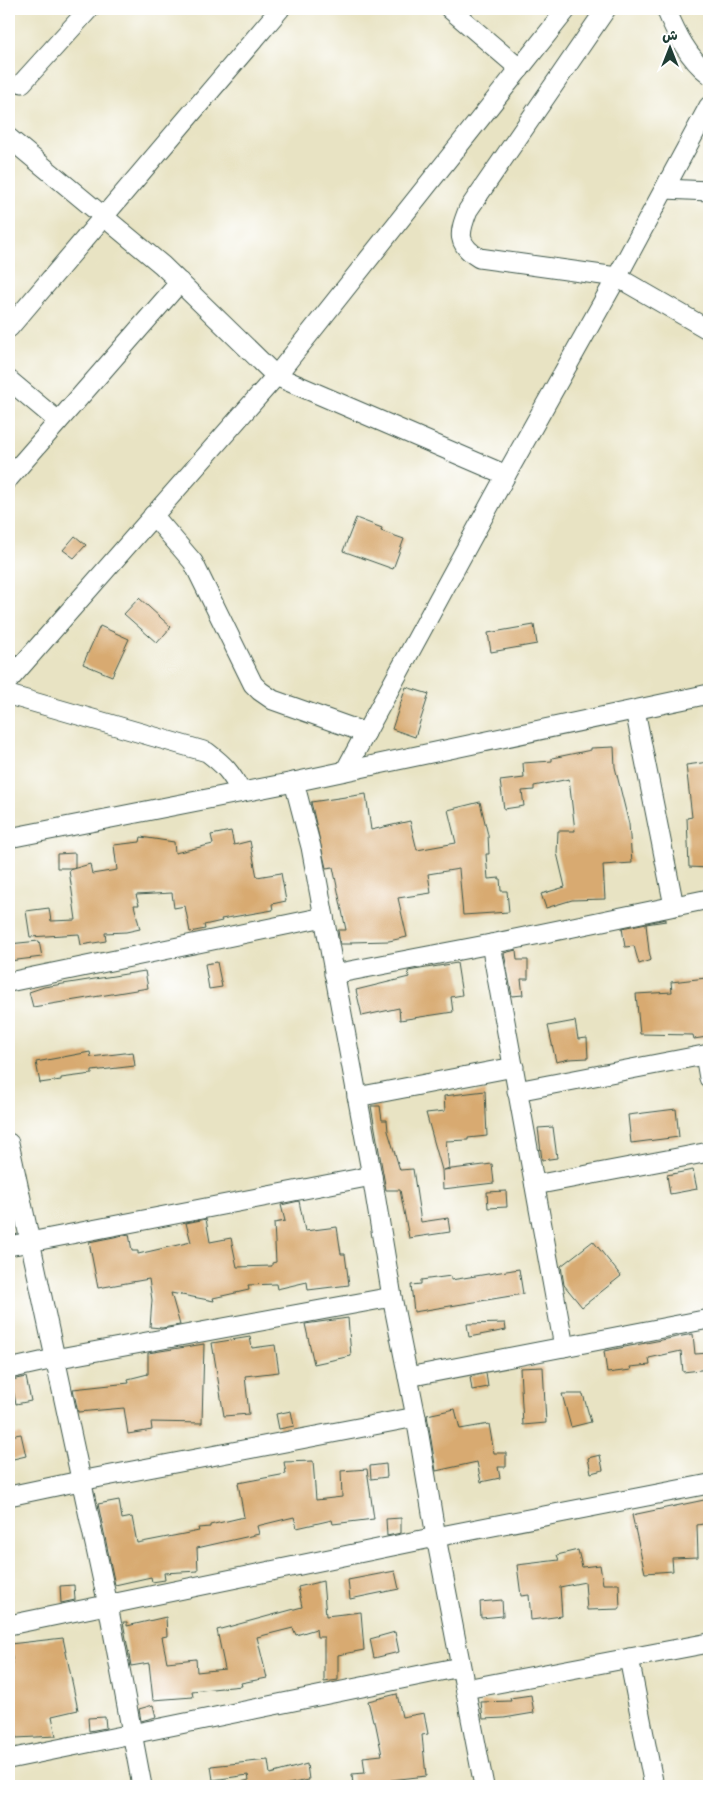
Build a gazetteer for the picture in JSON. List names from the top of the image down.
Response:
{
  "north": "top"
}
